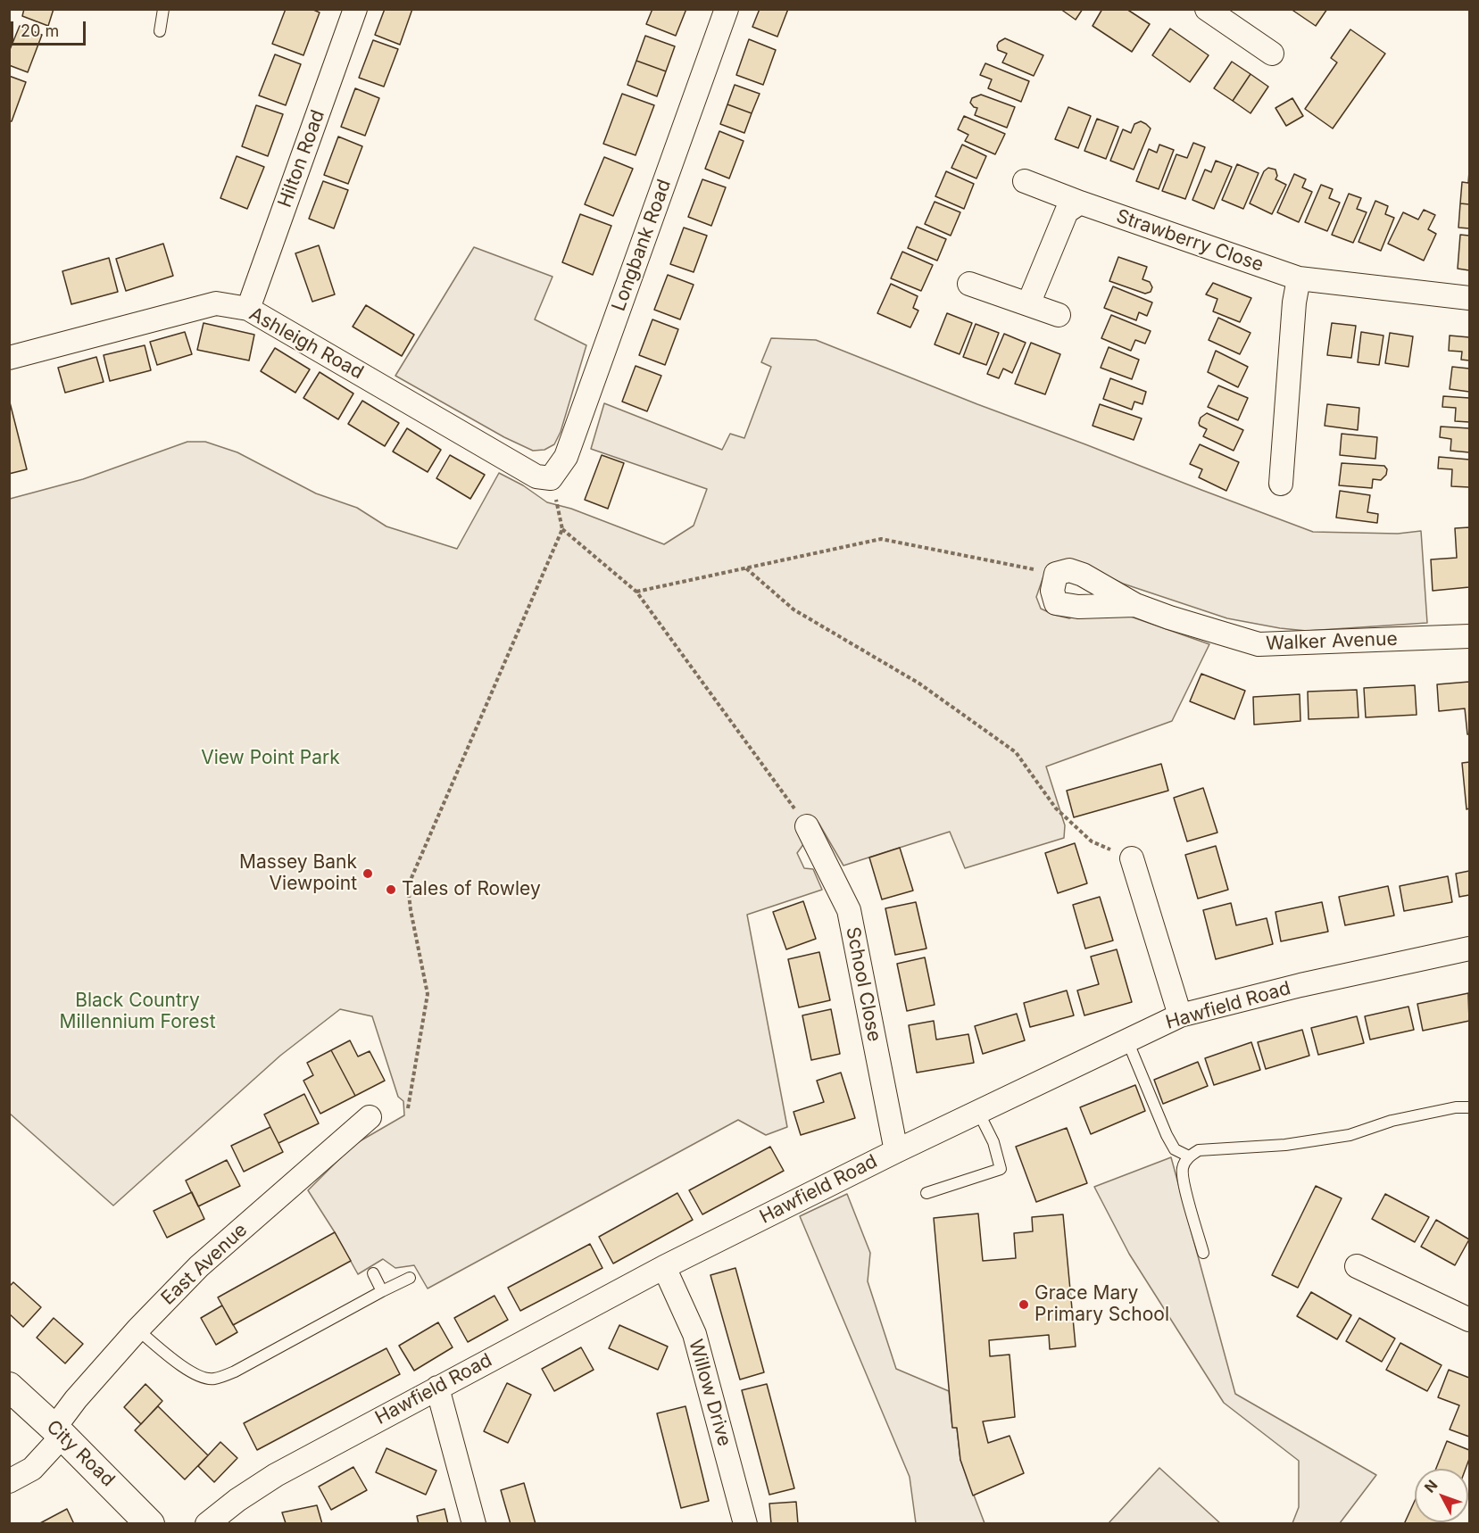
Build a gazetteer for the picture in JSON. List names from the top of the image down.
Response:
{
  "streets": {
    "street": [
      "Hilton Road",
      "Strawberry Close",
      "Longbank Road",
      "Ashleigh Road",
      "Walker Avenue",
      "School Close",
      "Hawfield Road",
      "East Avenue",
      "Willow Drive",
      "City Road"
    ]
  },
  "crossings": [
    ["Hilton Road", "Ashleigh Road"],
    ["Longbank Road", "Ashleigh Road"],
    ["School Close", "Hawfield Road"],
    ["Hawfield Road", "Willow Drive"],
    ["East Avenue", "City Road"]
  ],
  "parks": ["View Point Park", "Black Country Millennium Forest"],
  "places": ["Massey Bank Viewpoint", "Tales of Rowley", "Grace Mary Primary School"],
  "scale_bar": "20 m",
  "north": "top left"
}
